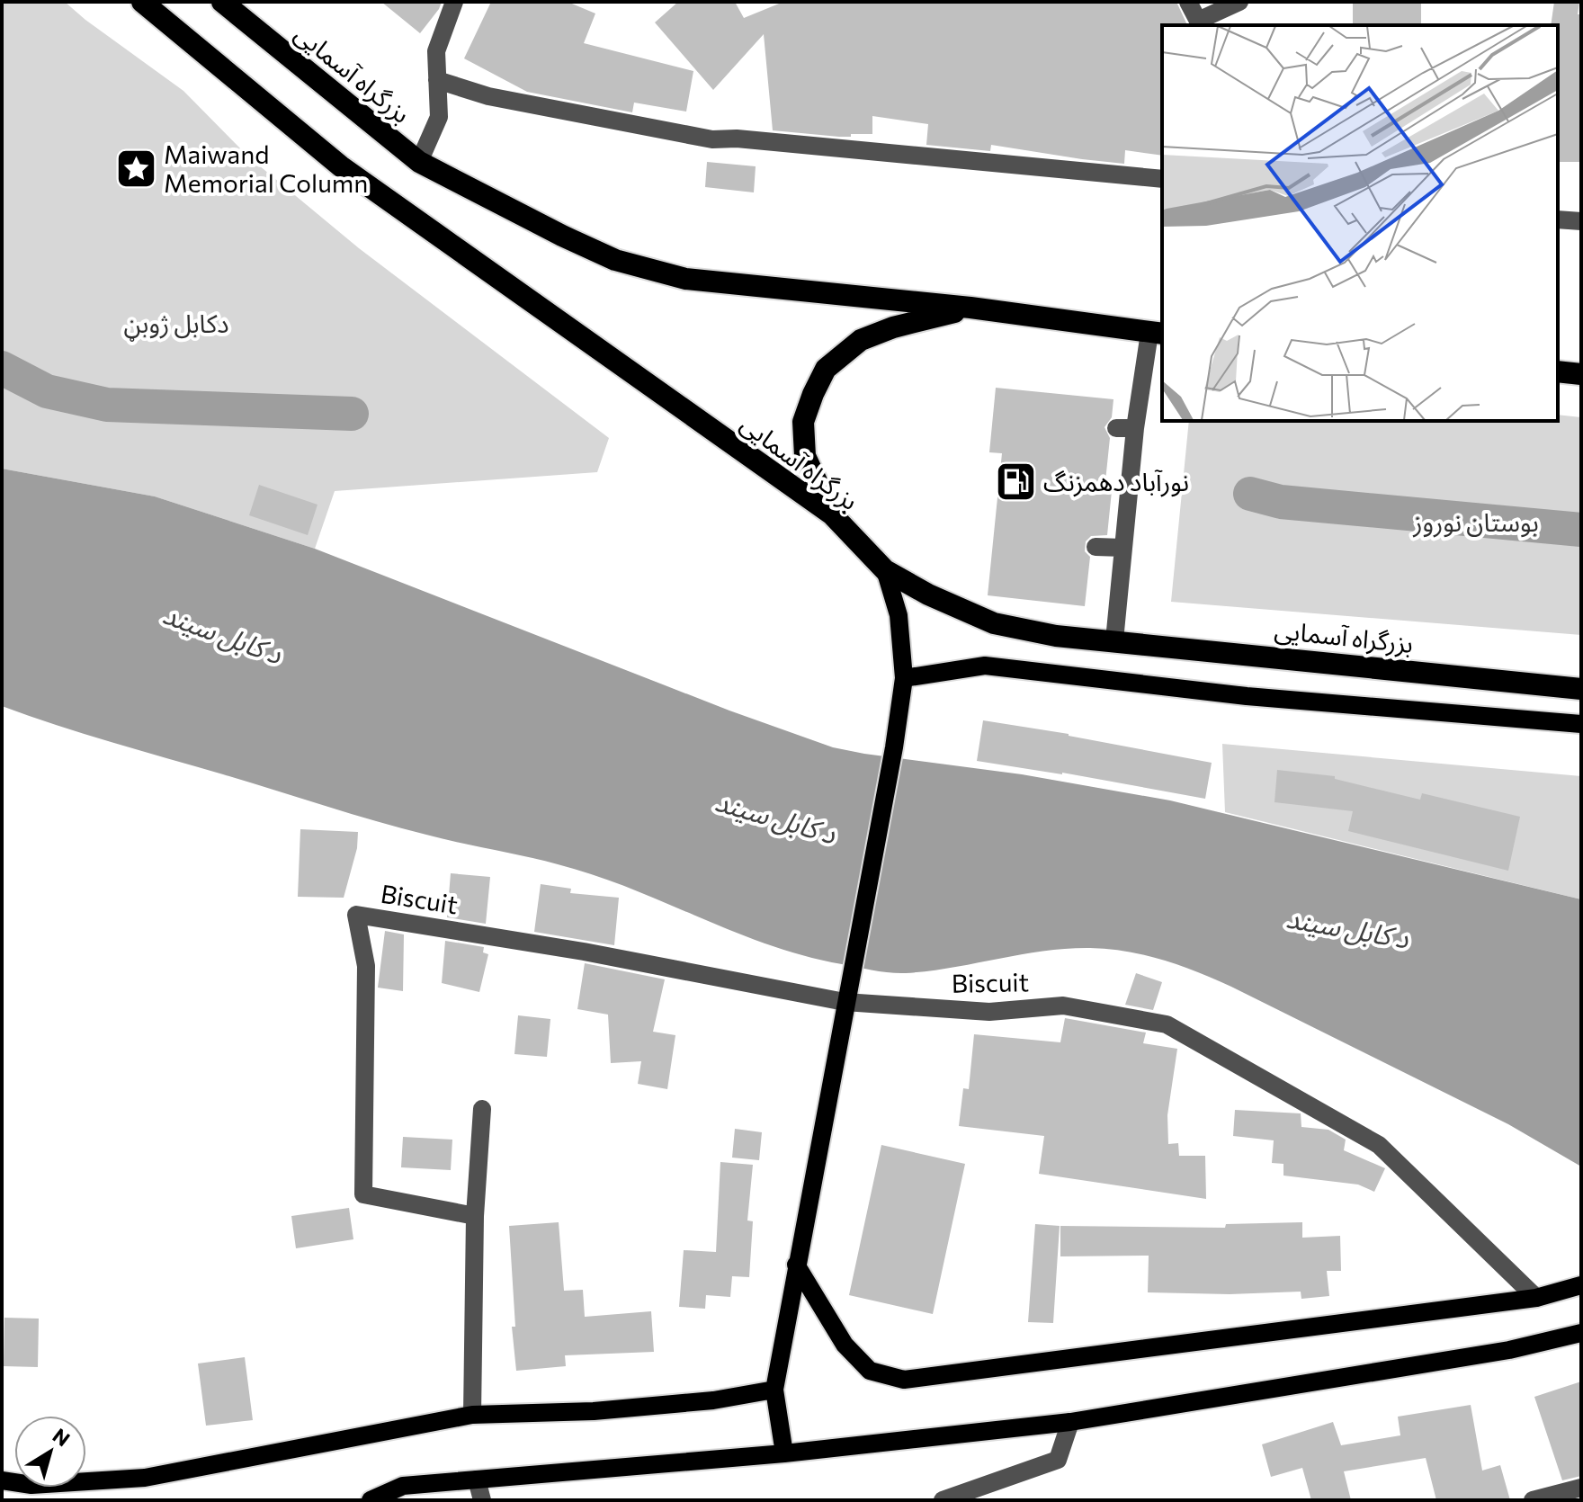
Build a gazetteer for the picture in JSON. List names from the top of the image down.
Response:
{
  "streets": {
    "highway": ["بزرگراه آسمایی"],
    "street": ["Biscuit"]
  },
  "water": ["د کابل سيند"],
  "parks": ["دکابل ژوبڼ", "بوستان نوروز"],
  "places": {
    "place": ["Maiwand Memorial Column"],
    "fuel station": ["نورآباد دهمزنگ"]
  },
  "north": "top right"
}
